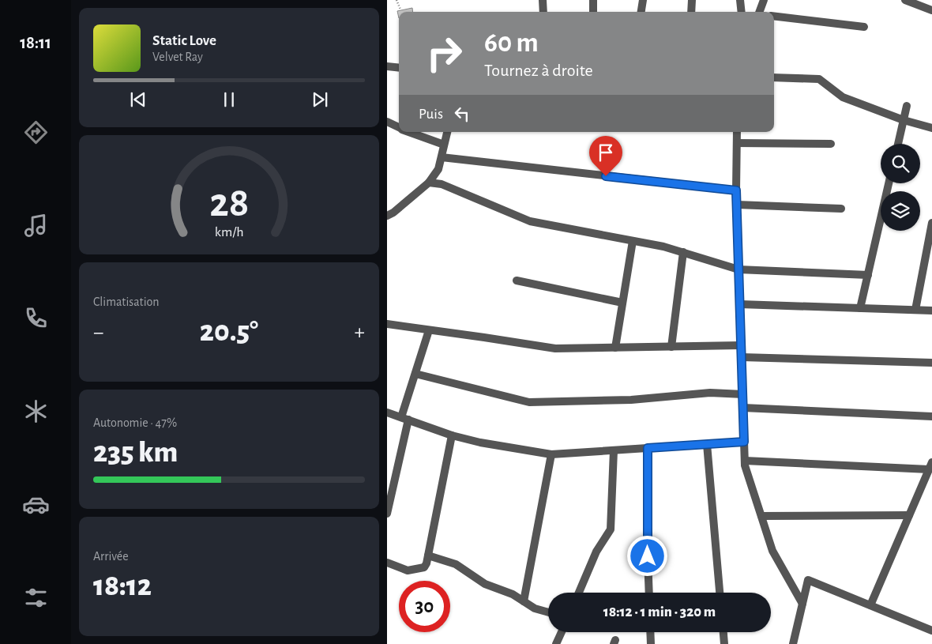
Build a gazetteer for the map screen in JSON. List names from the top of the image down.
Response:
{
  "page": {
    "tabs": "18:11",
    "turn": ["60 m", "Tournez à droite"],
    "song": ["Static Love", "Velvet Ray"],
    "then": "Puis",
    "tile": [
      "Climatisation",
      ["Autonomie · 47%", "235 km"],
      ["Arrivée", "18:12"]
    ],
    "heat": ["−", "20.5°", "+"],
    "limit": "30",
    "trip": "18:12 · 1 min · 320 m",
    "gauge": ["28", "km/h"]
  }
}
